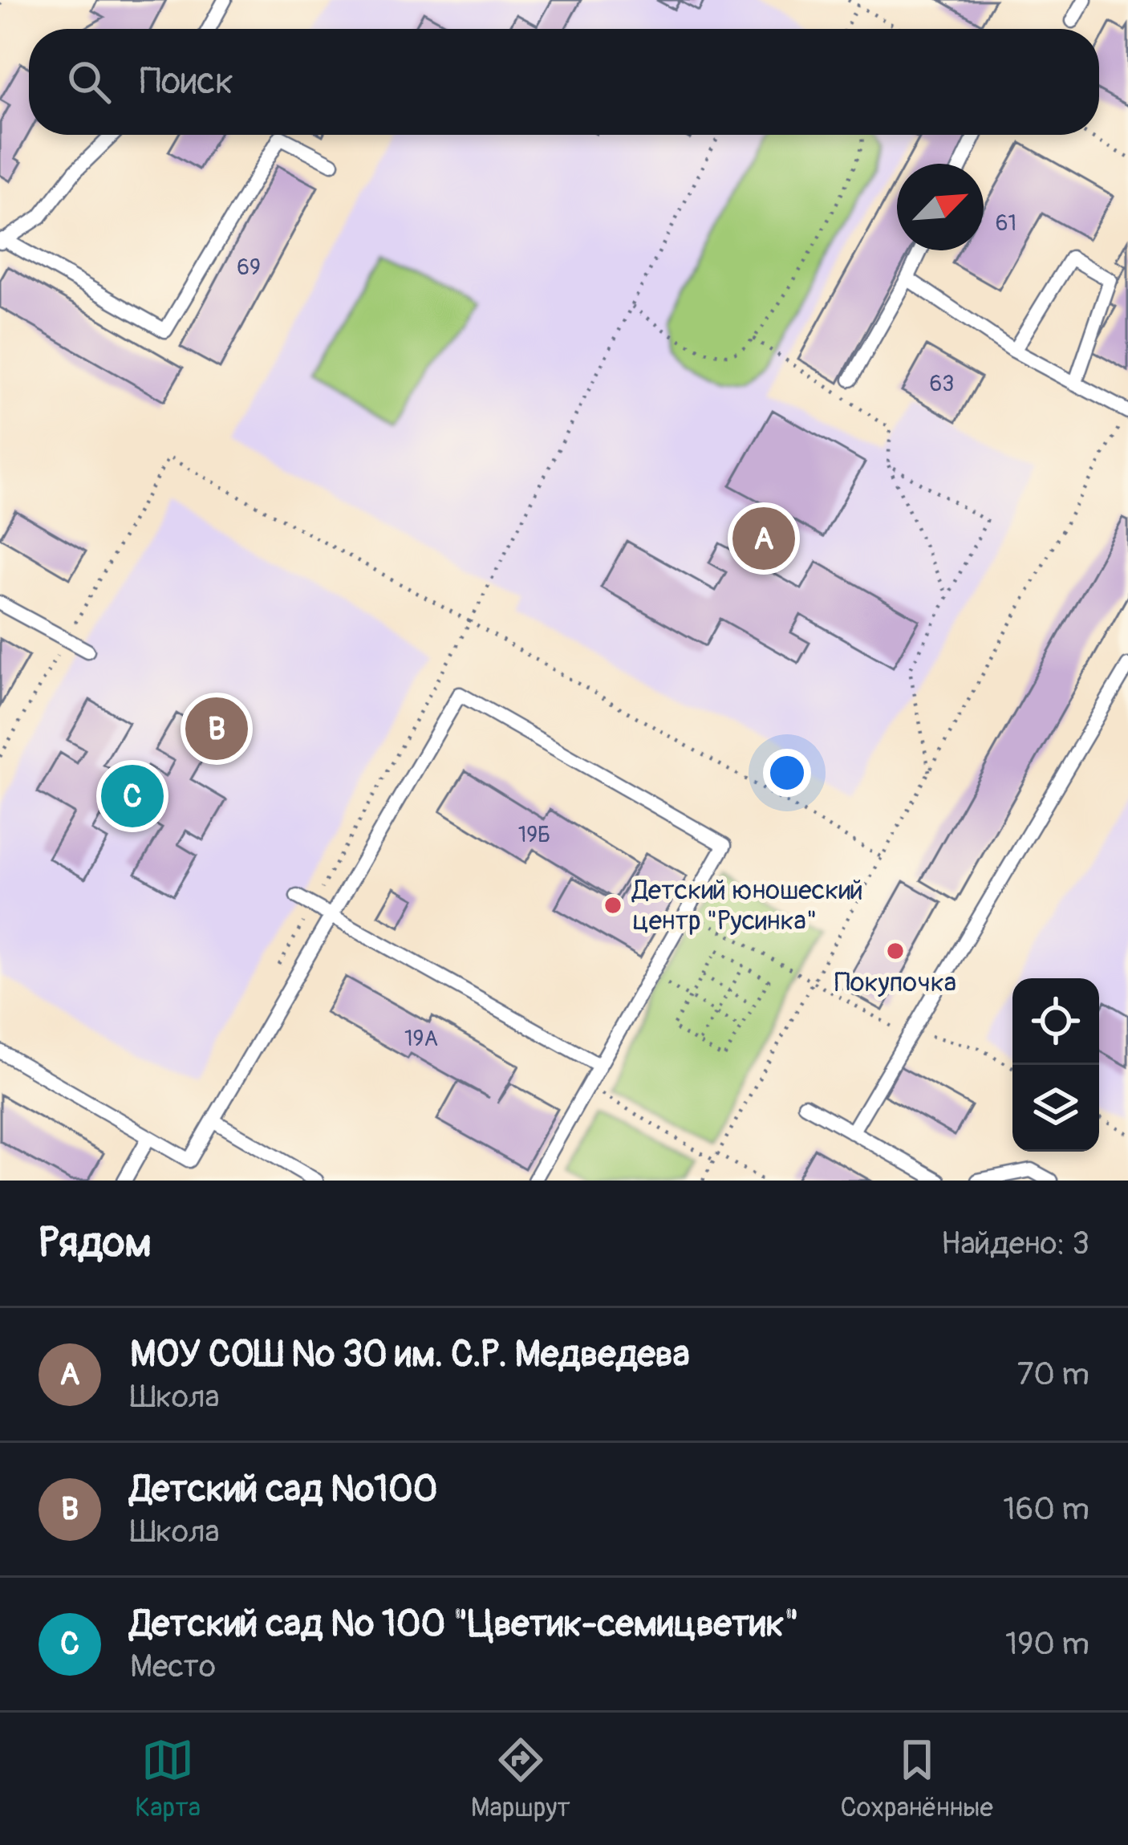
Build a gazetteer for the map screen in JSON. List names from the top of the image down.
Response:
{
  "places": ["Детский юношеский центр \"Русинка\"", "Покупочка"],
  "house_numbers": [
    "61",
    "69",
    "63",
    "19Б",
    "19А"
  ],
  "north": "top right",
  "page": {
    "search": "Поиск",
    "pins": ["A", "B", "C"],
    "heading": ["Рядом", "Найдено: 3"],
    "list": [
      {
        "mark": "A",
        "name": "МОУ СОШ № 30 им. С.Р. Медведева",
        "note": "Школа",
        "value": "70 m"
      },
      {
        "mark": "B",
        "name": "Детский сад №100",
        "note": "Школа",
        "value": "160 m"
      },
      {
        "mark": "C",
        "name": "Детский сад № 100 \"Цветик-семицветик\"",
        "note": "Место",
        "value": "190 m"
      }
    ],
    "nav": ["Карта", "Маршрут", "Сохранённые"]
  }
}
